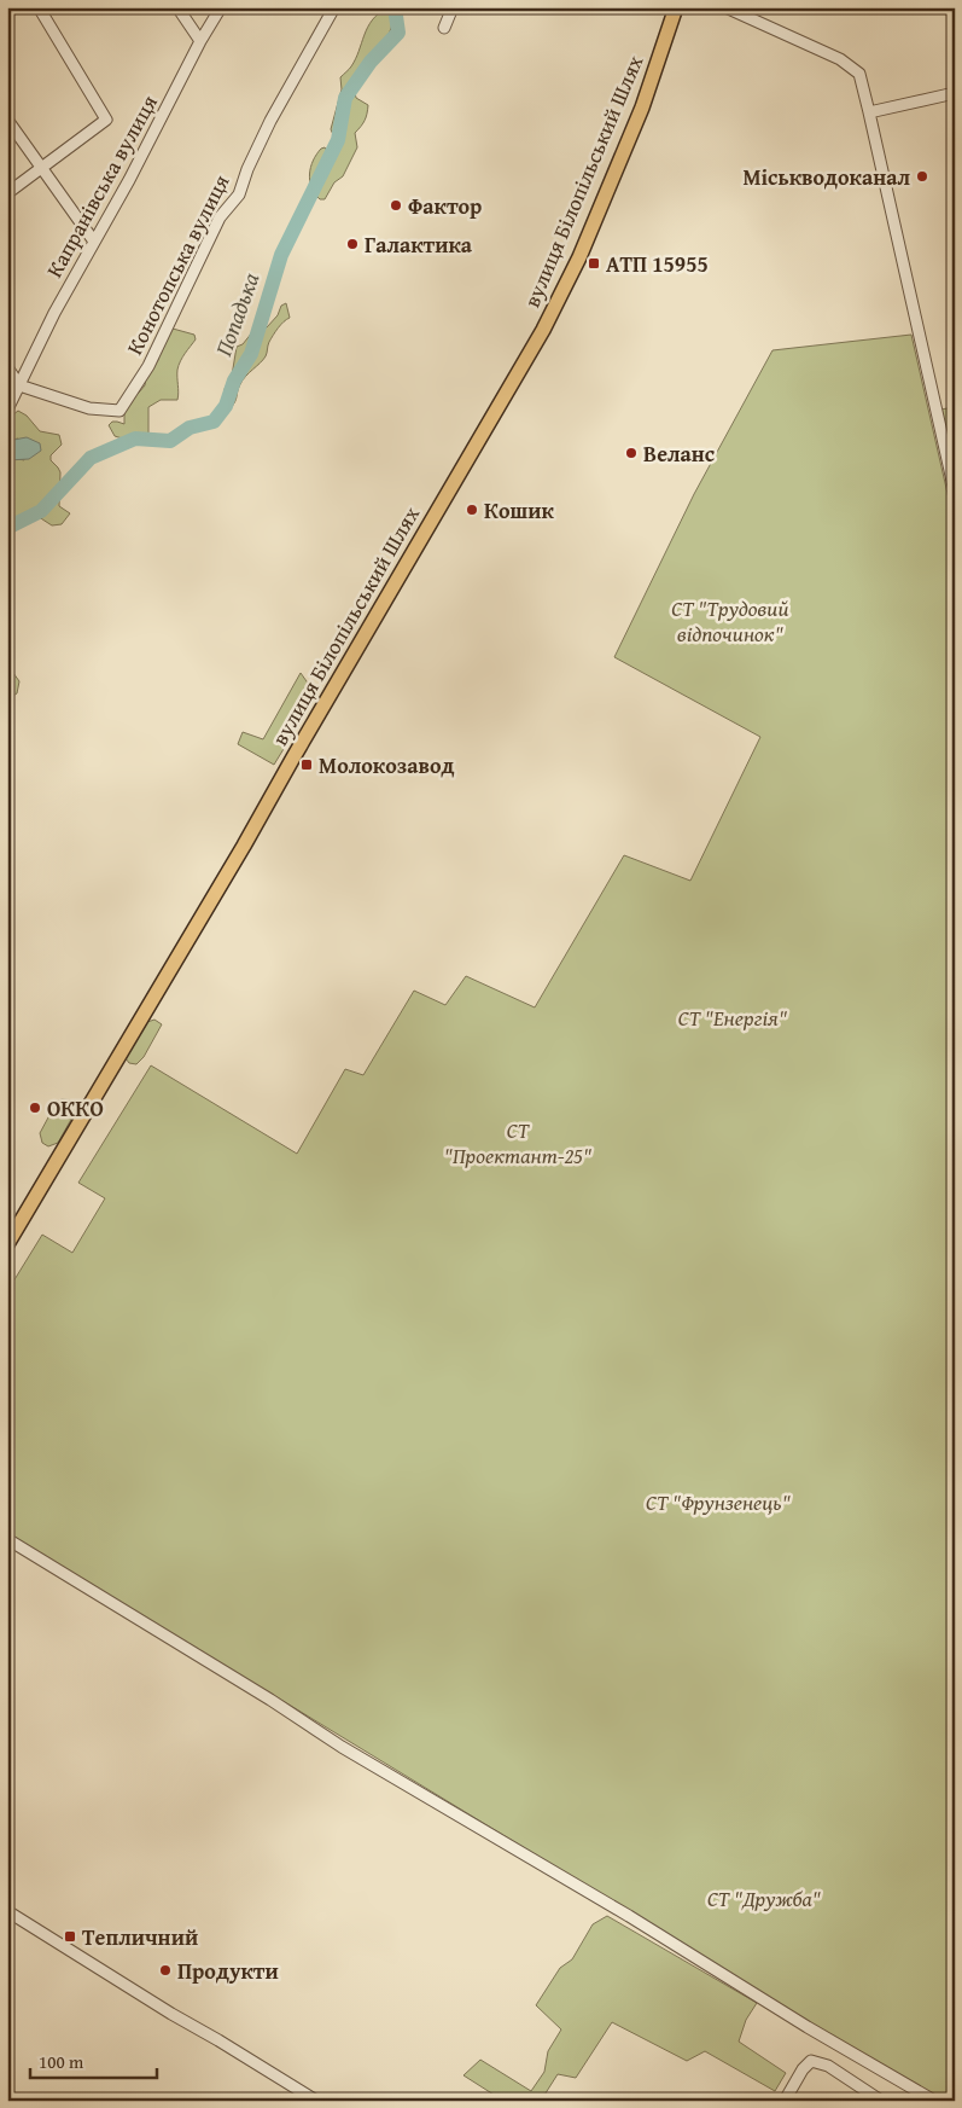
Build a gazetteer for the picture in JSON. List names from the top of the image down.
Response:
{
  "streets": {
    "main road": ["вулиця Білопільський Шлях"],
    "street": ["Капранівська вулиця", "Конотопська вулиця"]
  },
  "crossings": [
    ["Капранівська вулиця", "Конотопська вулиця"]
  ],
  "water": ["Попадька"],
  "parks": [
    "СТ \"Трудовий відпочинок\"",
    "СТ \"Енергія\"",
    "СТ \"Проектант-25\"",
    "СТ \"Фрунзенець\"",
    "СТ \"Дружба\""
  ],
  "places": {
    "other": [
      "Міськводоканал",
      "Фактор",
      "Галактика",
      "Веланс",
      "Кошик",
      "ОККО",
      "Продукти"
    ],
    "transit": ["АТП 15955", "Молокозавод", "Тепличний"]
  },
  "scale_bar": "100 m"
}
